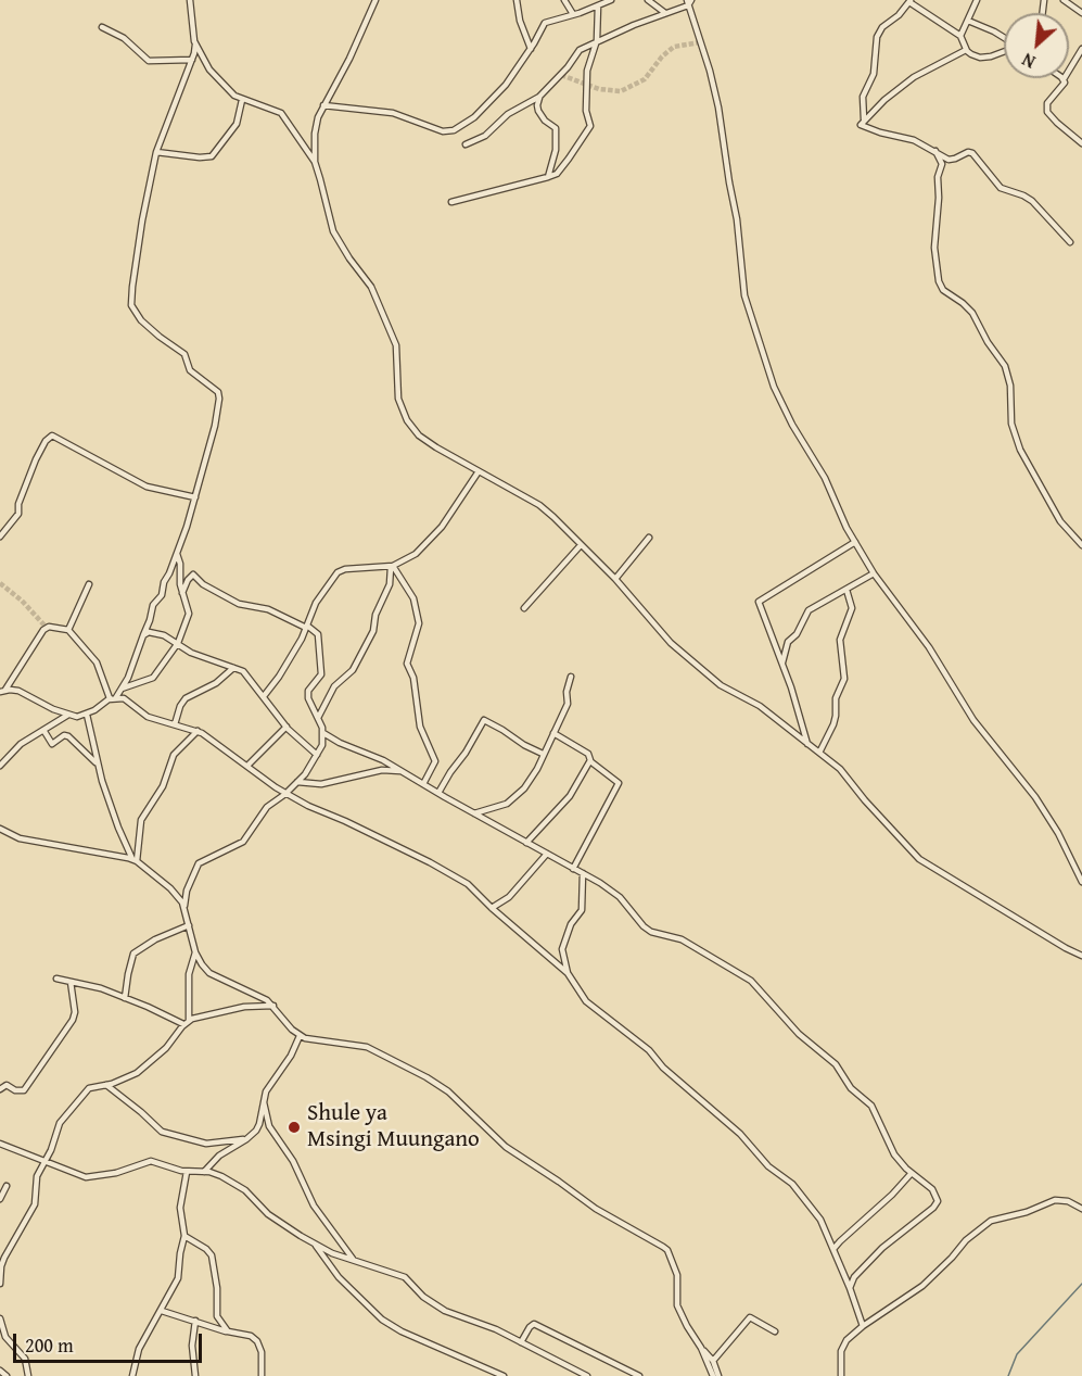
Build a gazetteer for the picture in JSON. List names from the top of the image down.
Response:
{
  "places": ["Shule ya Msingi Muungano"],
  "scale_bar": "200 m",
  "north": "bottom left"
}
